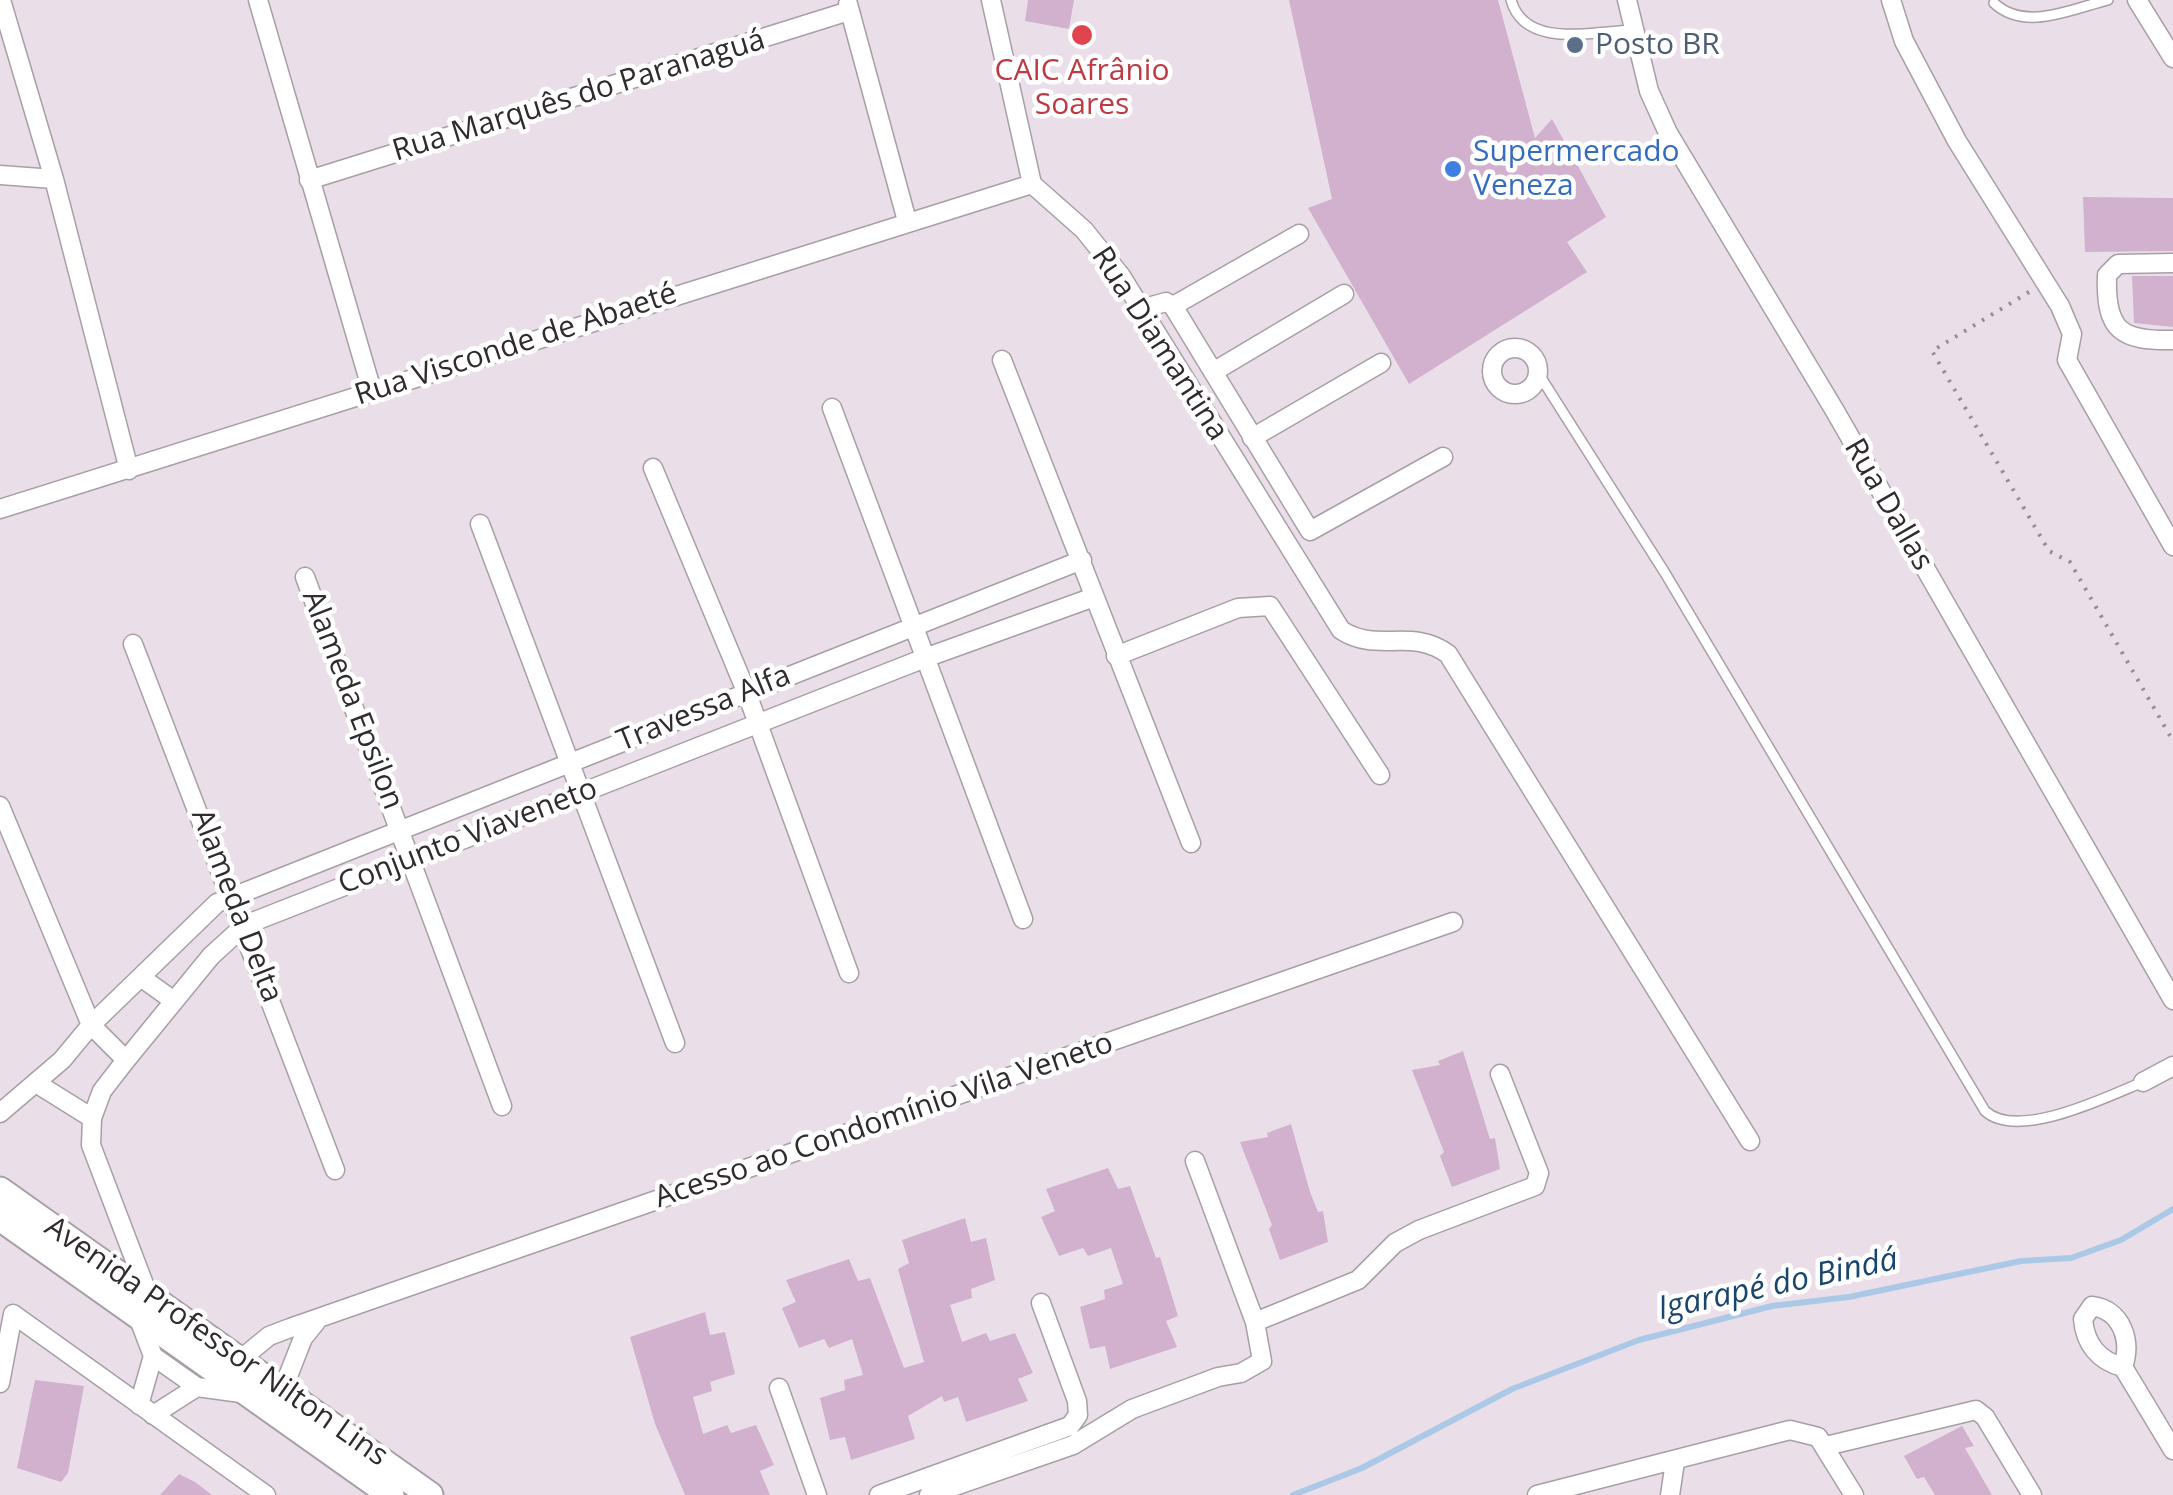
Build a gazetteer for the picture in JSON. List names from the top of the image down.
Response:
{
  "streets": {
    "main road": ["Avenida Professor Nilton Lins"],
    "street": [
      "Rua Marquês do Paranaguá",
      "Rua Diamantina",
      "Rua Visconde de Abaeté",
      "Rua Dallas",
      "Alameda Epsilon",
      "Travessa Alfa",
      "Conjunto Viaveneto",
      "Alameda Delta",
      "Acesso ao Condomínio Vila Veneto"
    ]
  },
  "crossings": [
    ["Rua Diamantina", "Rua Visconde de Abaeté"],
    ["Alameda Epsilon", "Travessa Alfa"],
    ["Alameda Epsilon", "Conjunto Viaveneto"],
    ["Travessa Alfa", "Alameda Delta"],
    ["Conjunto Viaveneto", "Alameda Delta"],
    ["Acesso ao Condomínio Vila Veneto", "Avenida Professor Nilton Lins"]
  ],
  "water": ["Igarapé do Bindá"],
  "places": ["CAIC Afrânio Soares", "Posto BR", "Supermercado Veneza"]
}
